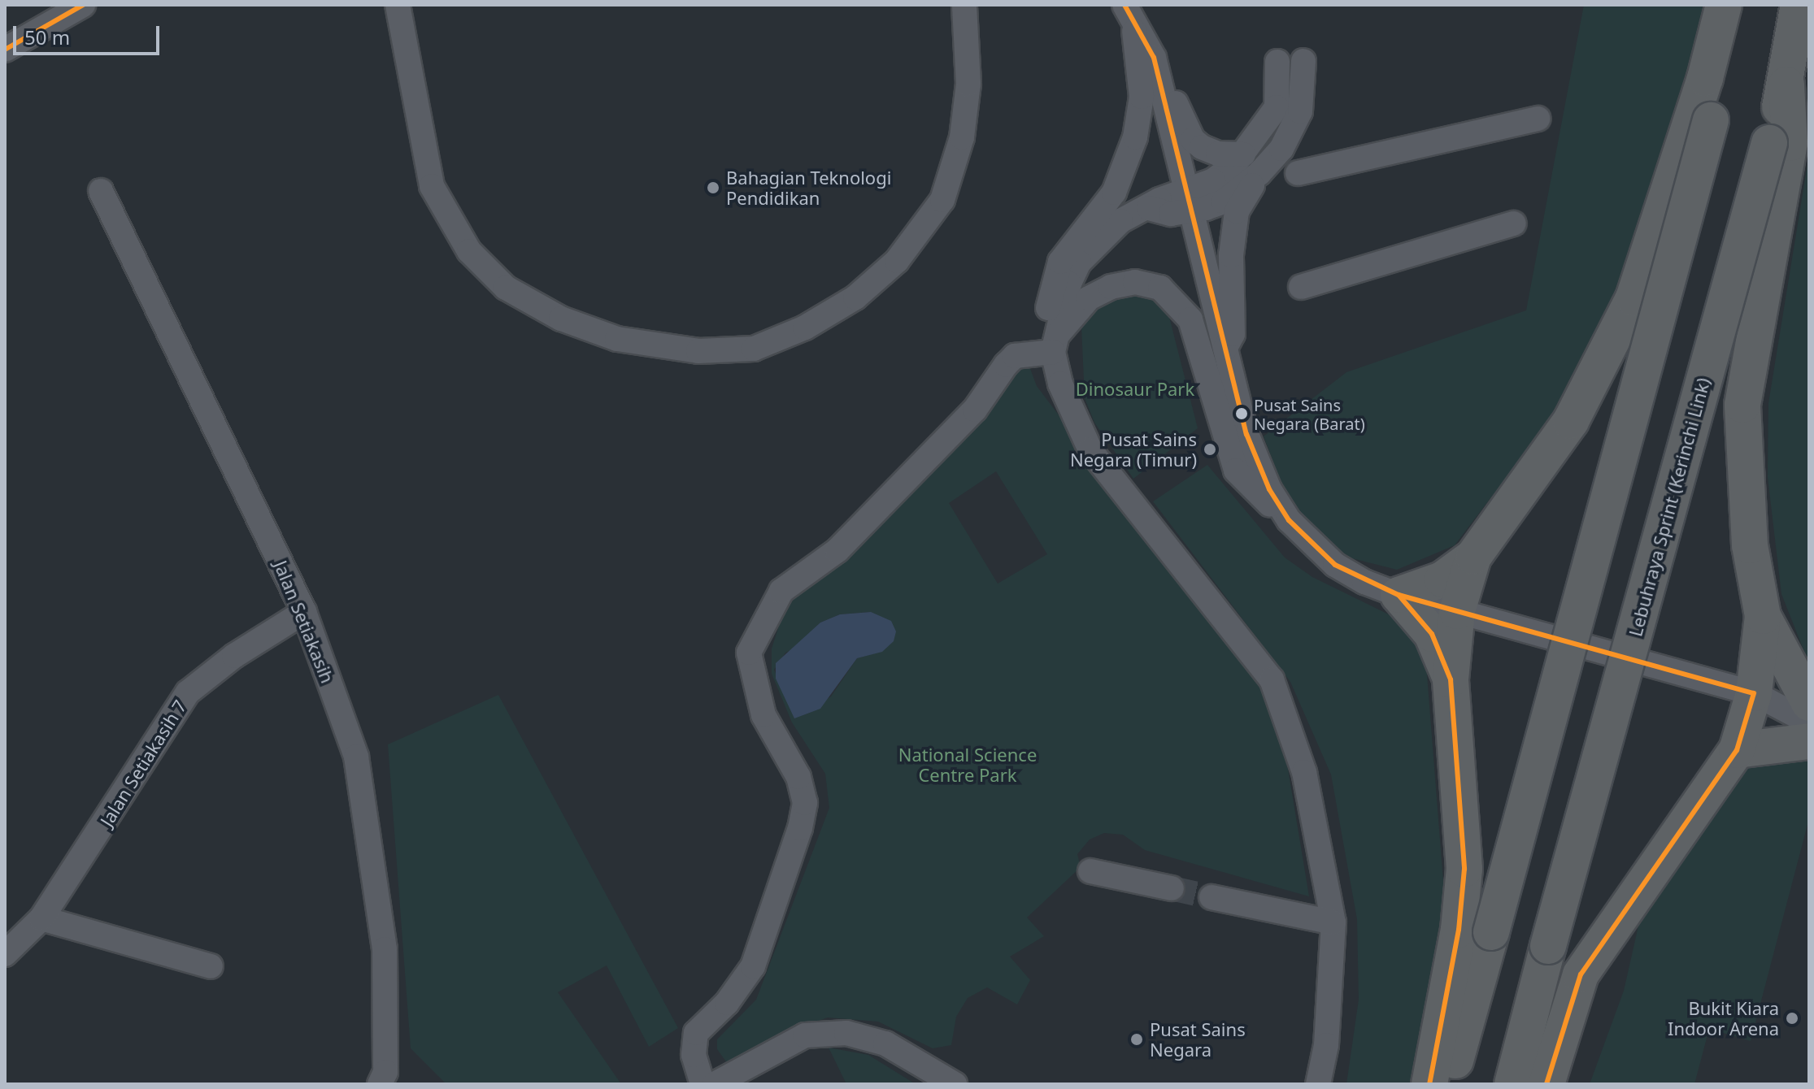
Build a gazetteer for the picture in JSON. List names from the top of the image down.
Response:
{
  "streets": {
    "highway": ["Lebuhraya Sprint (Kerinchi Link)"],
    "street": ["Jalan Setiakasih", "Jalan Setiakasih 7"]
  },
  "crossings": [
    ["Jalan Setiakasih", "Jalan Setiakasih 7"]
  ],
  "parks": ["Dinosaur Park", "National Science Centre Park"],
  "places": [
    "Bahagian Teknologi Pendidikan",
    "Pusat Sains Negara (Barat)",
    "Pusat Sains Negara (Timur)",
    "Bukit Kiara Indoor Arena",
    "Pusat Sains Negara"
  ],
  "scale_bar": "50 m"
}
